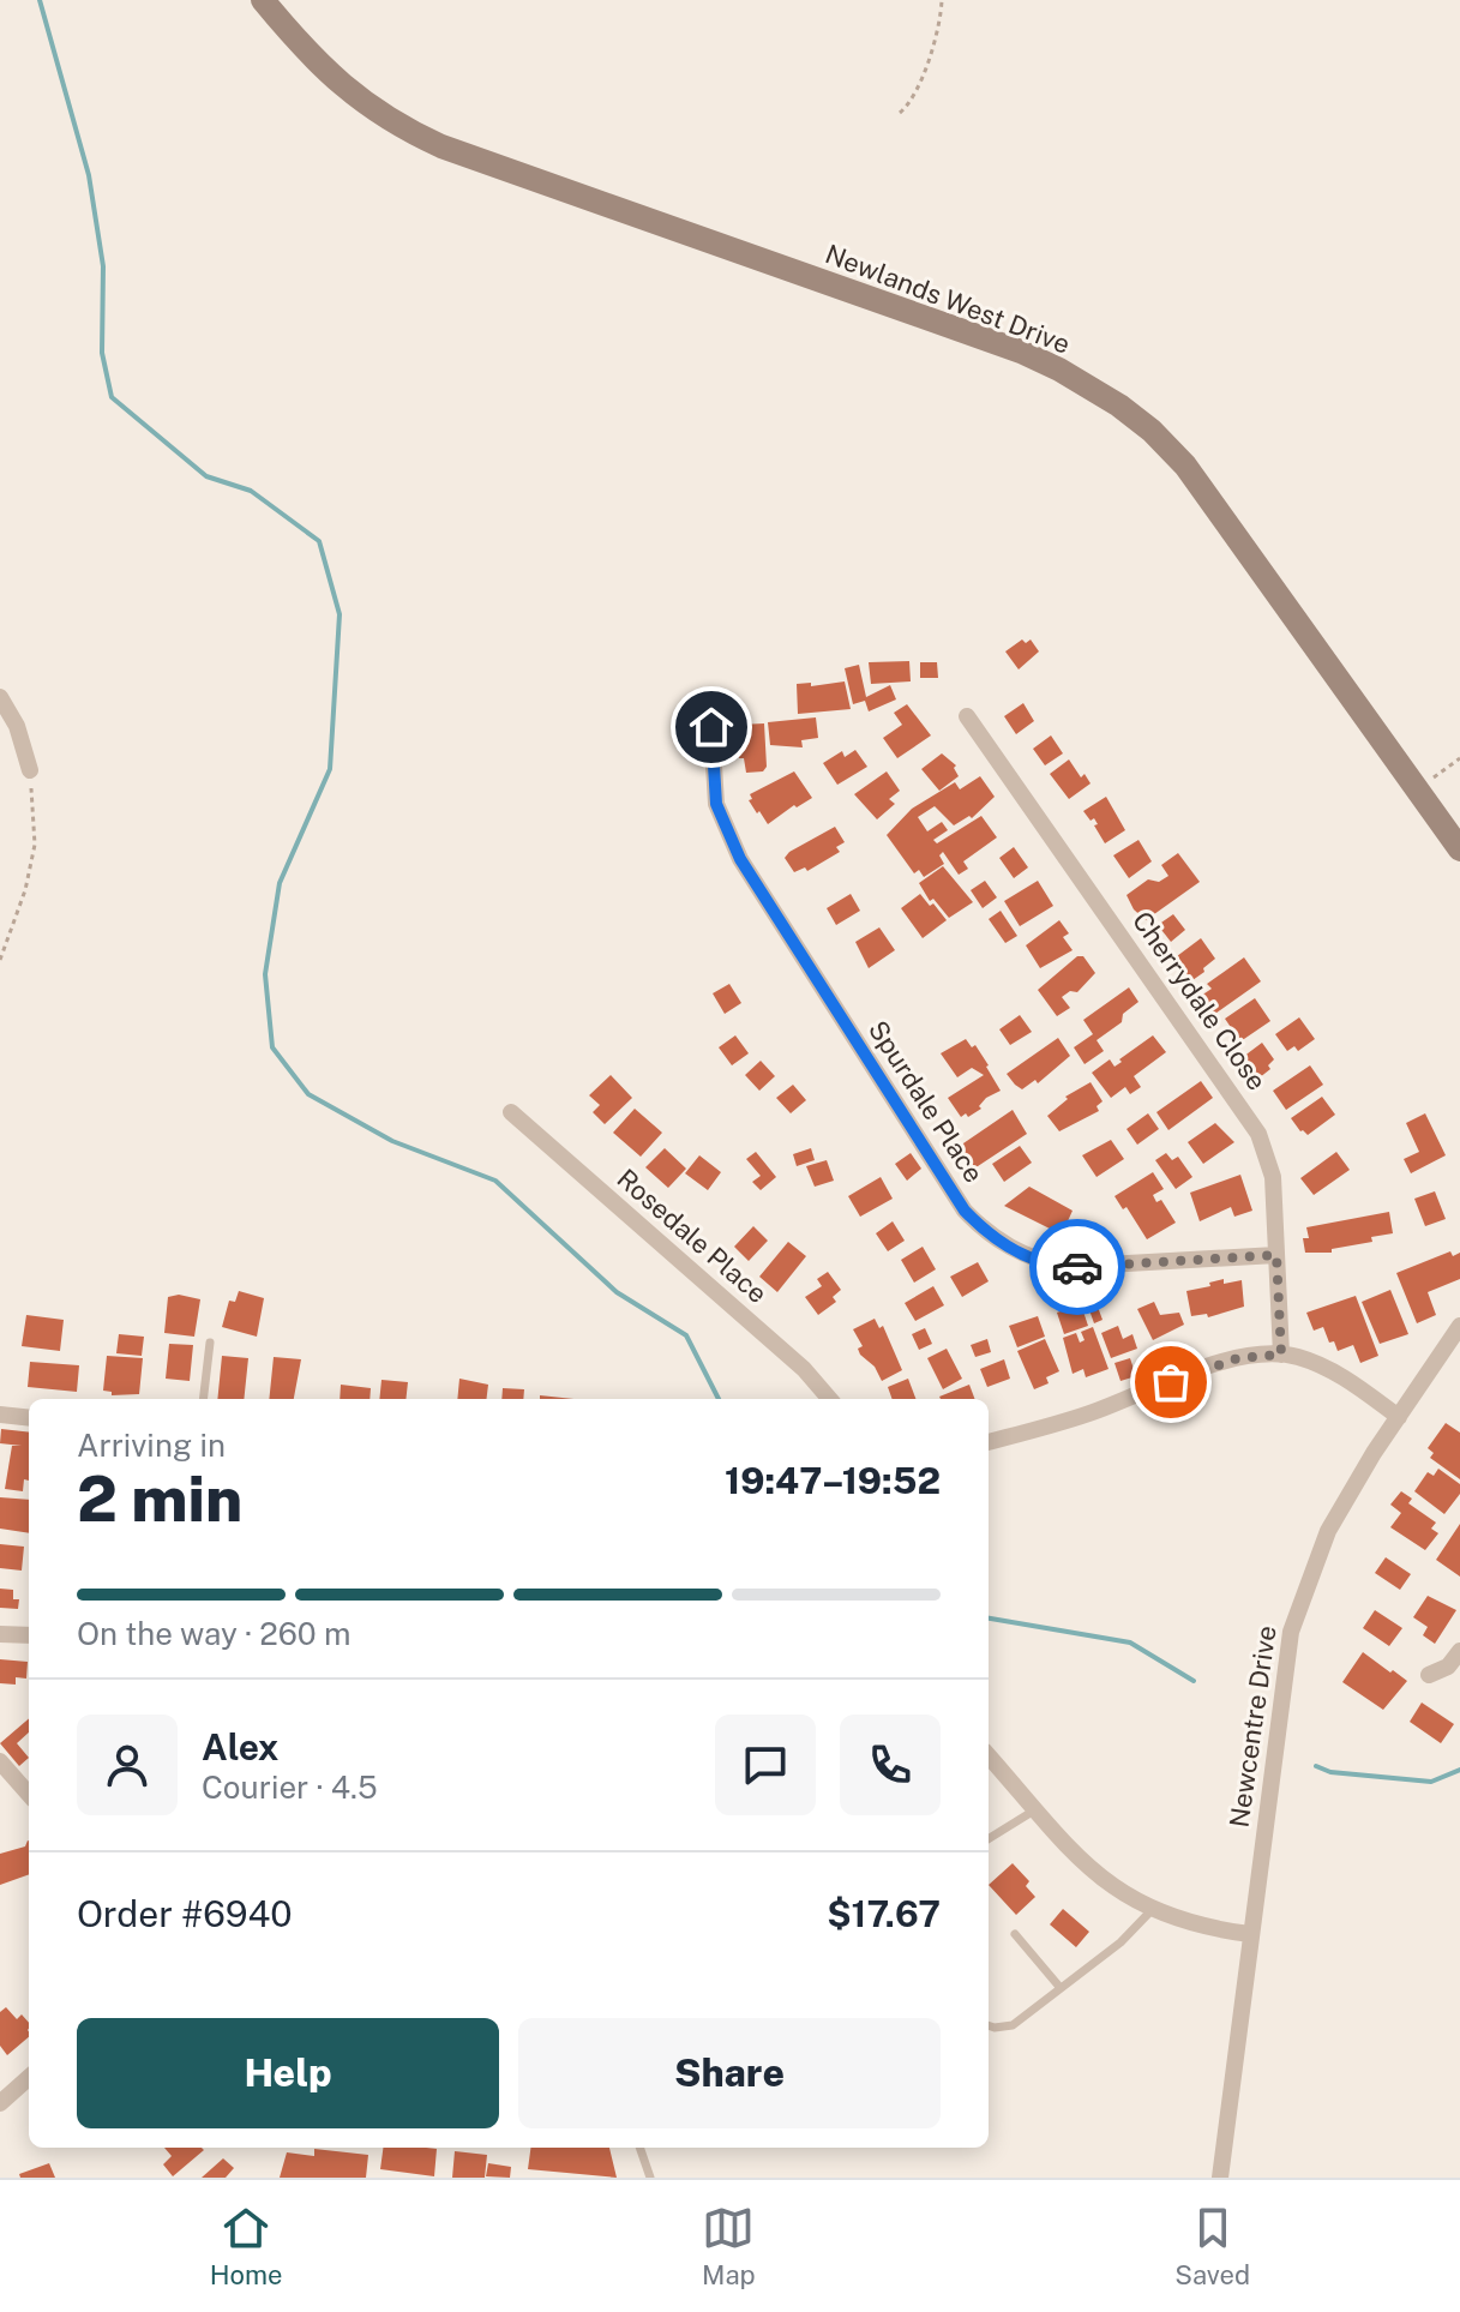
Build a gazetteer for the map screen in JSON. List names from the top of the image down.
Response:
{
  "streets": {
    "street": [
      "Newlands West Drive",
      "Cherrydale Close",
      "Spurdale Place",
      "Rosedale Place",
      "Newcentre Drive"
    ]
  },
  "crossings": [
    ["Cherrydale Close", "Spurdale Place"]
  ],
  "page": {
    "heading": ["2 min", "Arriving in", "19:47–19:52"],
    "panel": [
      "Alex",
      "Courier · 4.5",
      "Order #6940",
      "$17.67"
    ],
    "bar": "On the way · 260 m",
    "buttons": ["Help", "Share"],
    "tabs": ["Home", "Map", "Saved"]
  }
}
